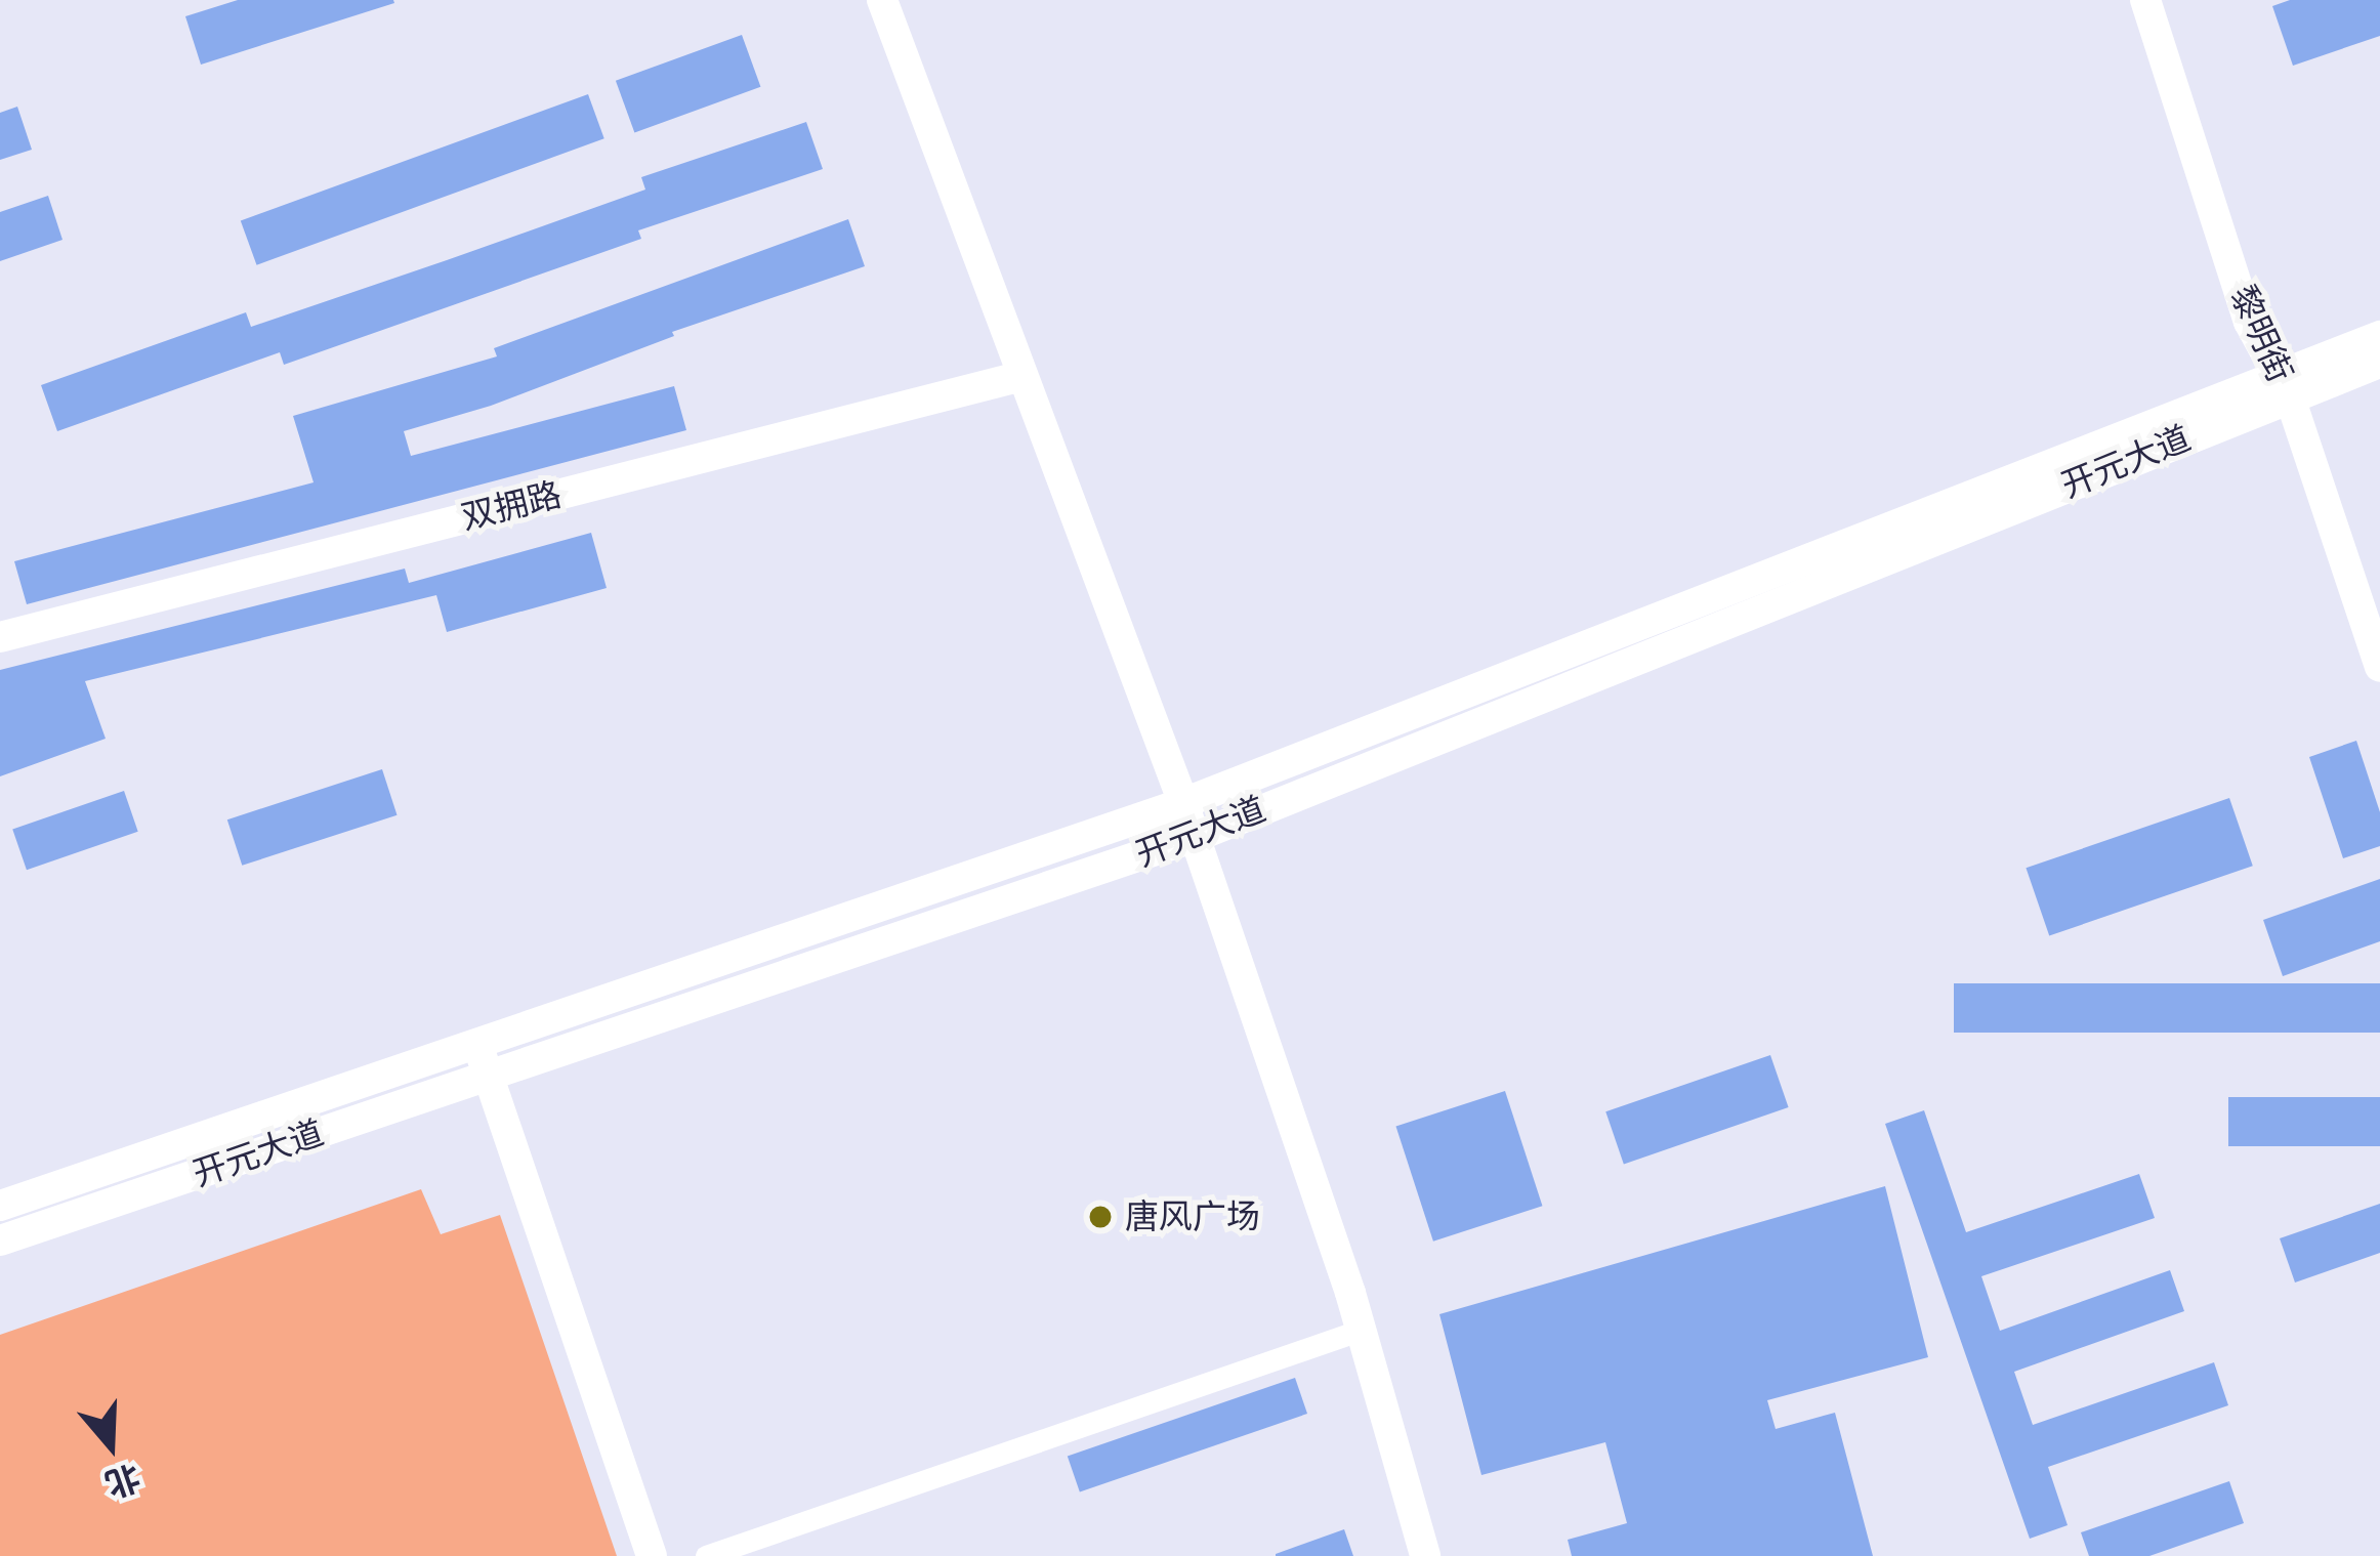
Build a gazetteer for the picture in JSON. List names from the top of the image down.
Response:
{
  "streets": {
    "main road": ["黎明街", "开元大道", "双拥路"]
  },
  "crossings": [
    ["黎明街", "开元大道"]
  ],
  "places": ["唐风广场"],
  "north": "bottom"
}
